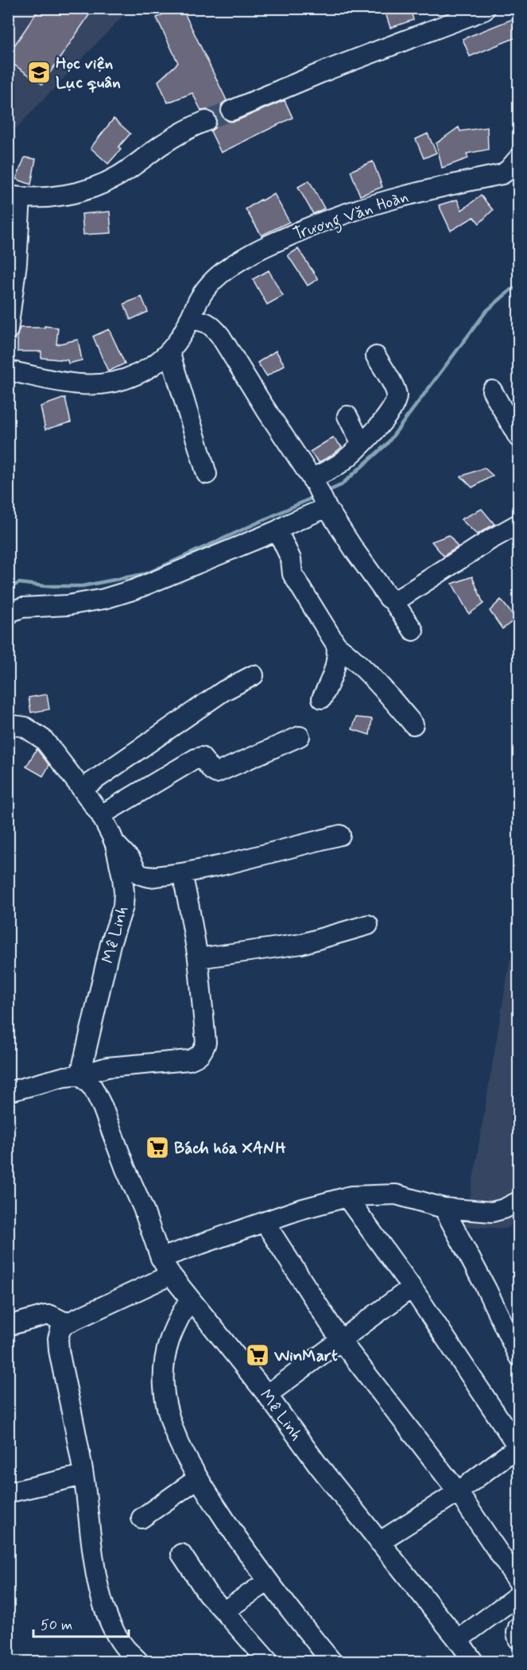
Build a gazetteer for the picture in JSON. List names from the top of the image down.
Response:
{
  "streets": {
    "street": ["Trương Văn Hoàn", "Mê Linh"]
  },
  "places": {
    "school or university": ["Học viện Lục quân"],
    "supermarket": ["Bách hóa XANH", "WinMart"]
  },
  "scale_bar": "50 m"
}
